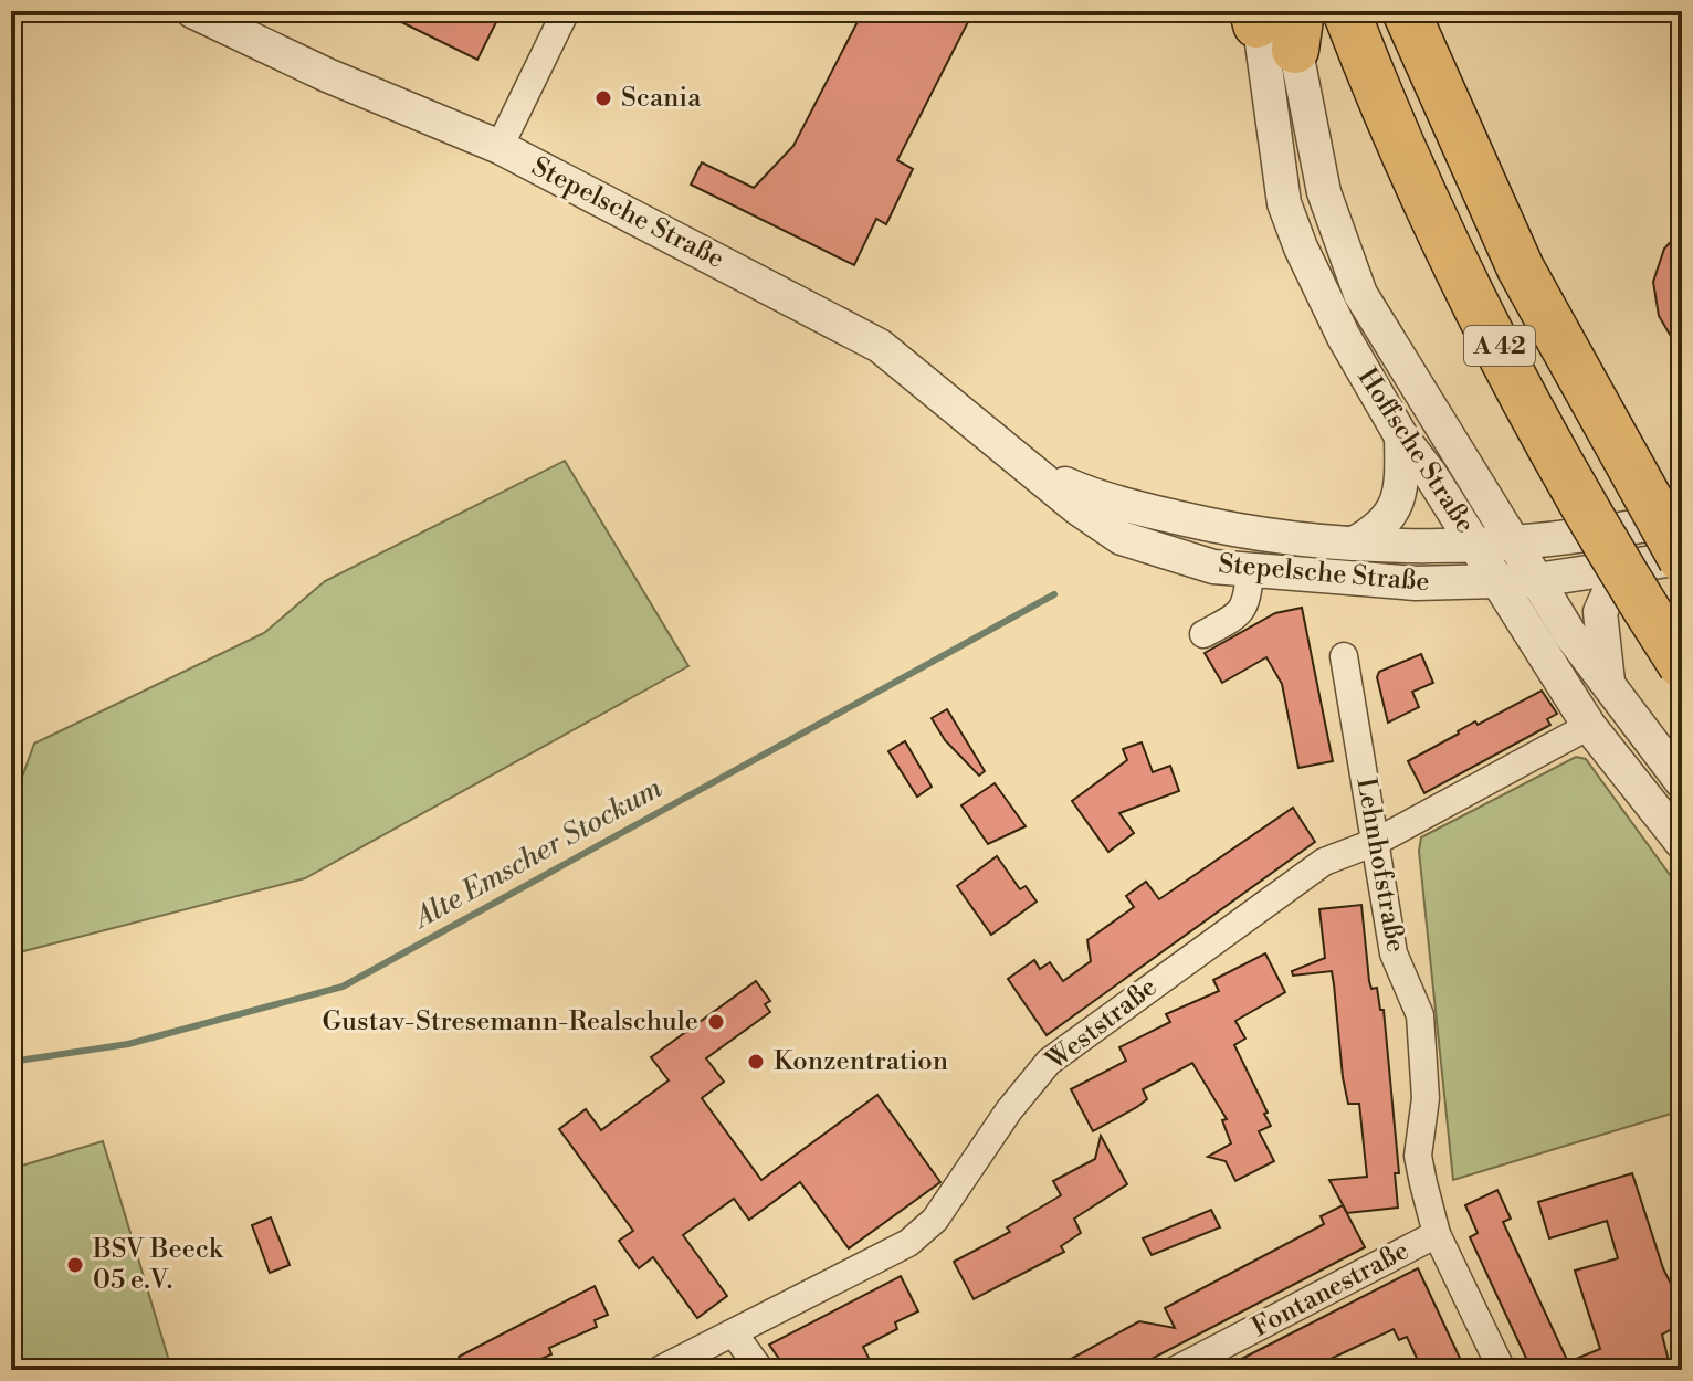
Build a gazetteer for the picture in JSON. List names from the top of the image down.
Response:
{
  "streets": {
    "highway": ["A 42"],
    "street": [
      "Stepelsche Straße",
      "Hoffsche Straße",
      "Lehnhofstraße",
      "Weststraße",
      "Fontanestraße"
    ]
  },
  "crossings": [
    ["Stepelsche Straße", "A 42"],
    ["Stepelsche Straße", "Hoffsche Straße"],
    ["Hoffsche Straße", "Weststraße"],
    ["Lehnhofstraße", "Weststraße"],
    ["Lehnhofstraße", "Fontanestraße"]
  ],
  "water": ["Alte Emscher Stockum"],
  "places": [
    "Scania",
    "Gustav-Stresemann-Realschule",
    "Konzentration",
    "BSV Beeck 05 e.V."
  ]
}
